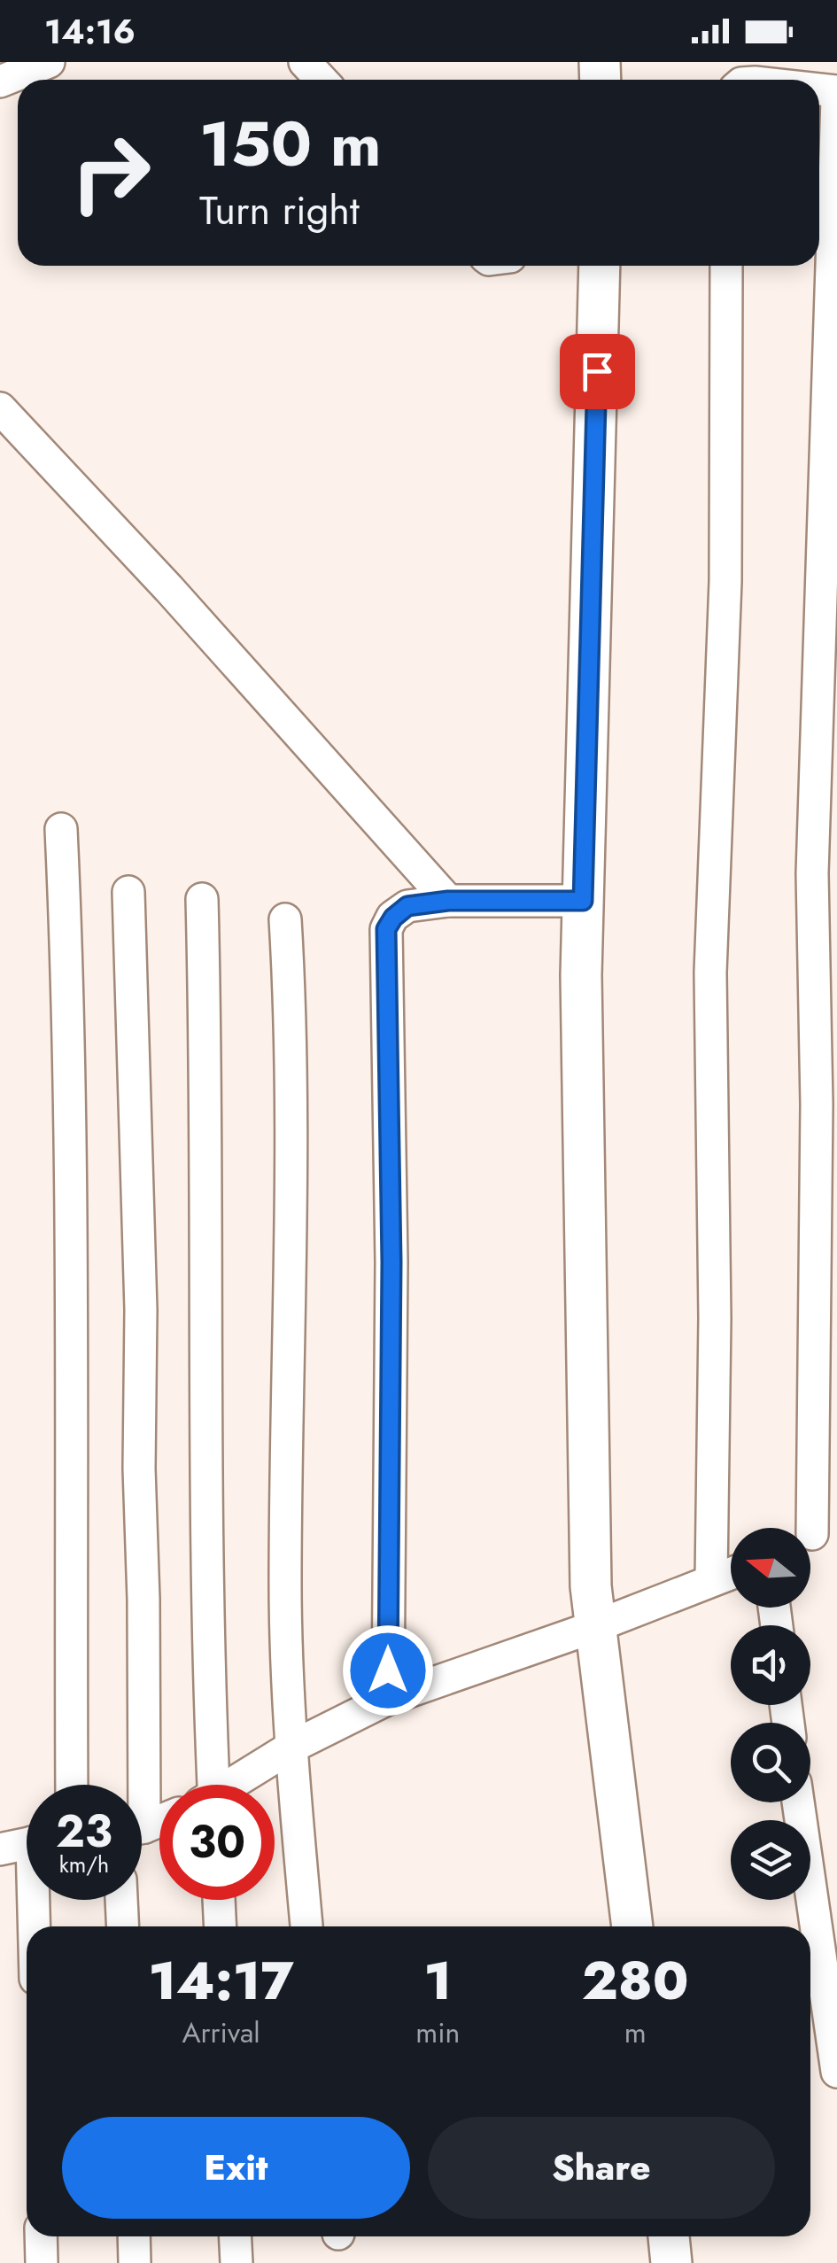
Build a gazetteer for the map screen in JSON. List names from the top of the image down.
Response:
{
  "north": "left",
  "page": {
    "status": "14:16",
    "turn": ["150 m", "Turn right"],
    "speed": "23 km/h",
    "limit": "30",
    "eta": [
      "14:17",
      "Arrival",
      "1",
      "min",
      "280",
      "m"
    ],
    "buttons": ["Exit", "Share"]
  }
}
